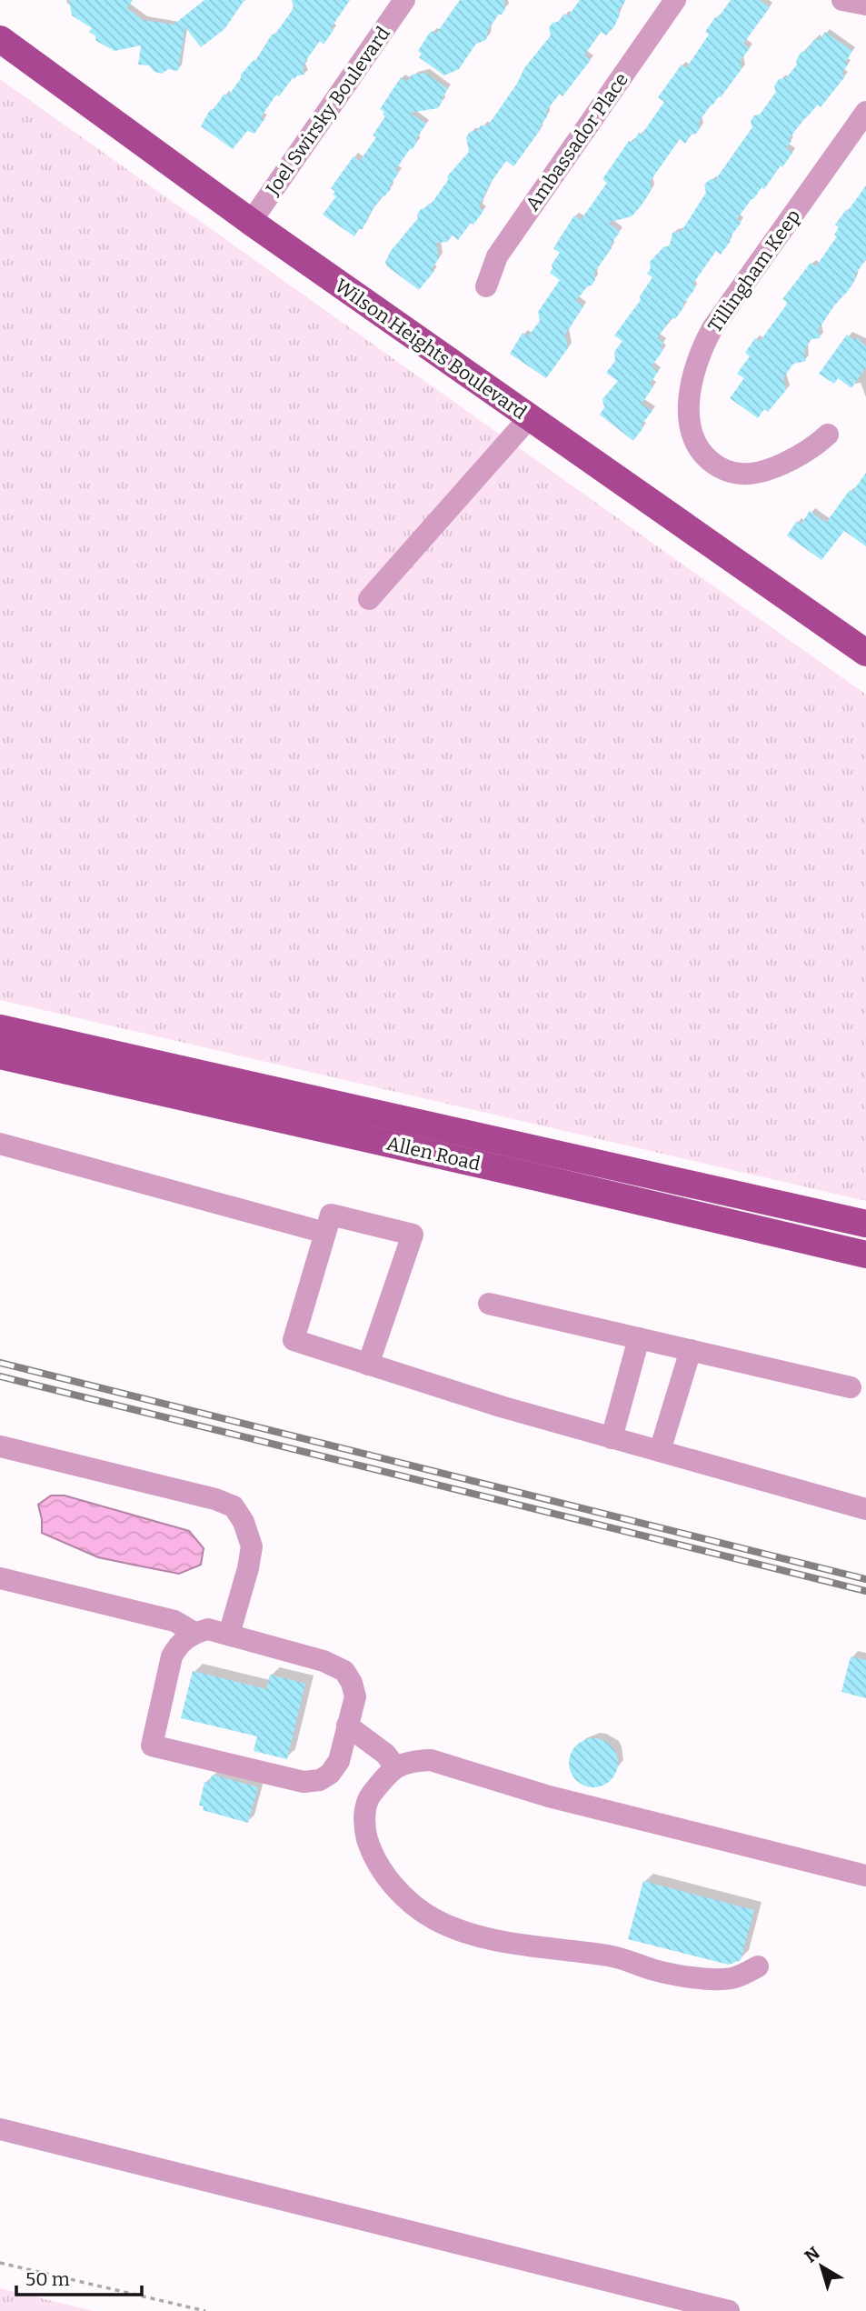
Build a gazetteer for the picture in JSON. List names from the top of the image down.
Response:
{
  "streets": {
    "main road": ["Wilson Heights Boulevard", "Allen Road"],
    "street": ["Joel Swirsky Boulevard", "Ambassador Place", "Tillingham Keep"]
  },
  "crossings": [
    ["Joel Swirsky Boulevard", "Wilson Heights Boulevard"]
  ],
  "scale_bar": "50 m",
  "north": "top left"
}
